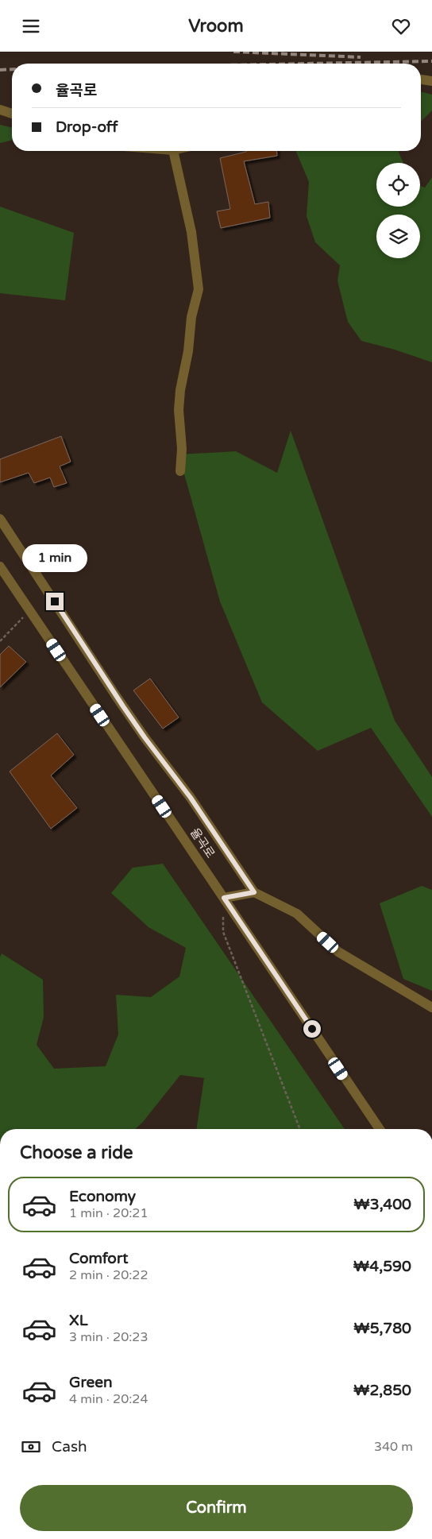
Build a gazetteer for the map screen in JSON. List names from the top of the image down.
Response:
{
  "streets": {
    "street": ["율곡로"]
  },
  "page": {
    "header": "Vroom",
    "banner": ["율곡로", "Drop-off"],
    "bubble": "1 min",
    "heading": "Choose a ride",
    "list": [
      {
        "name": "Economy",
        "note": "1 min · 20:21",
        "value": "₩3,400"
      },
      {
        "name": "Comfort",
        "note": "2 min · 20:22",
        "value": "₩4,590"
      },
      {
        "name": "XL",
        "note": "3 min · 20:23",
        "value": "₩5,780"
      },
      {
        "name": "Green",
        "note": "4 min · 20:24",
        "value": "₩2,850"
      }
    ],
    "pay": ["Cash", "340 m"],
    "buttons": "Confirm"
  }
}
